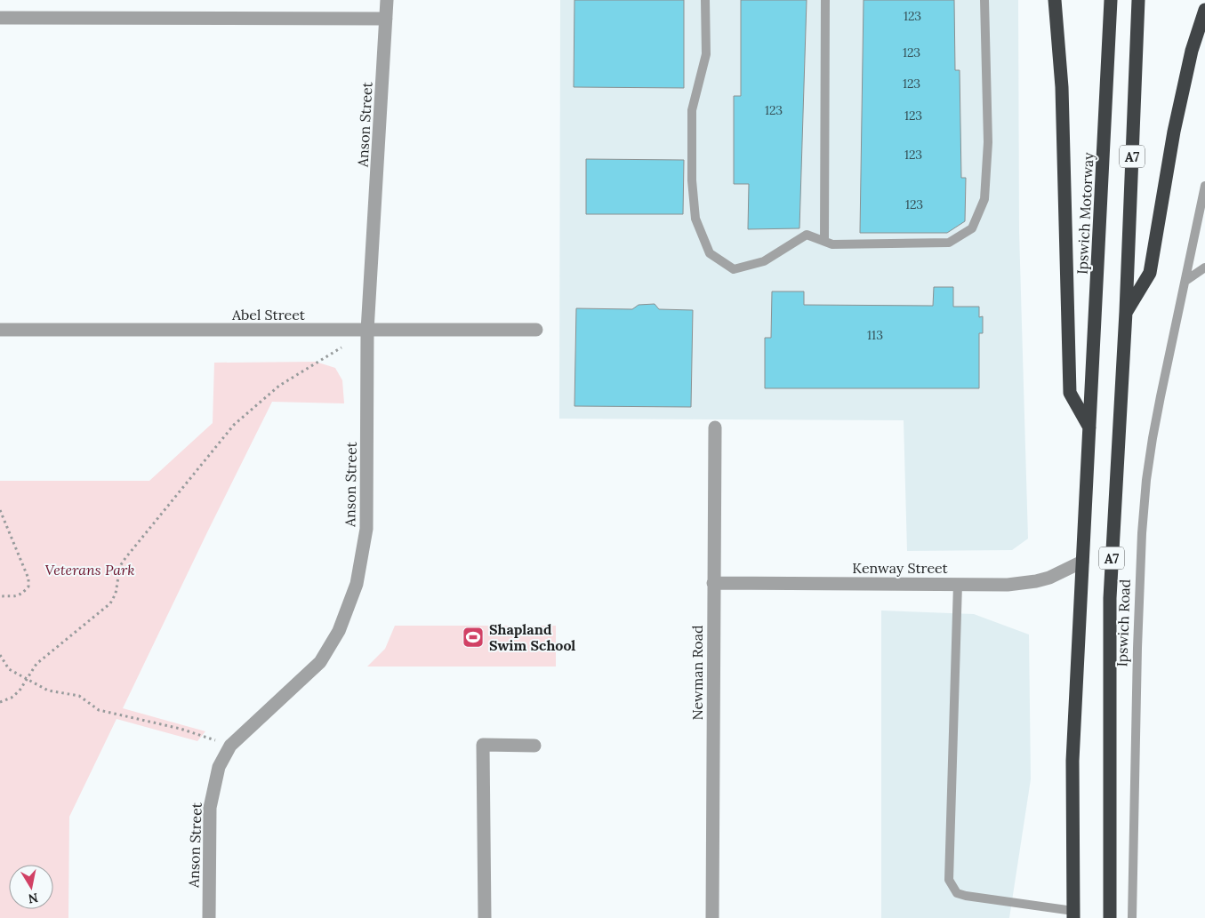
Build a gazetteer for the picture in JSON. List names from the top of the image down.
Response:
{
  "streets": {
    "highway": ["A7", "Ipswich Motorway", "Ipswich Road"],
    "street": [
      "Anson Street",
      "Abel Street",
      "Kenway Street",
      "Newman Road"
    ]
  },
  "crossings": [
    ["Anson Street", "Abel Street"],
    ["A7", "Ipswich Motorway"],
    ["A7", "Kenway Street"],
    ["A7", "Ipswich Road"],
    ["Kenway Street", "Newman Road"]
  ],
  "parks": ["Veterans Park"],
  "places": {
    "sports": ["Shapland Swim School"]
  },
  "house_numbers": [
    "123",
    "123",
    "123",
    "123",
    "123",
    "123",
    "123",
    "113"
  ],
  "north": "bottom"
}
